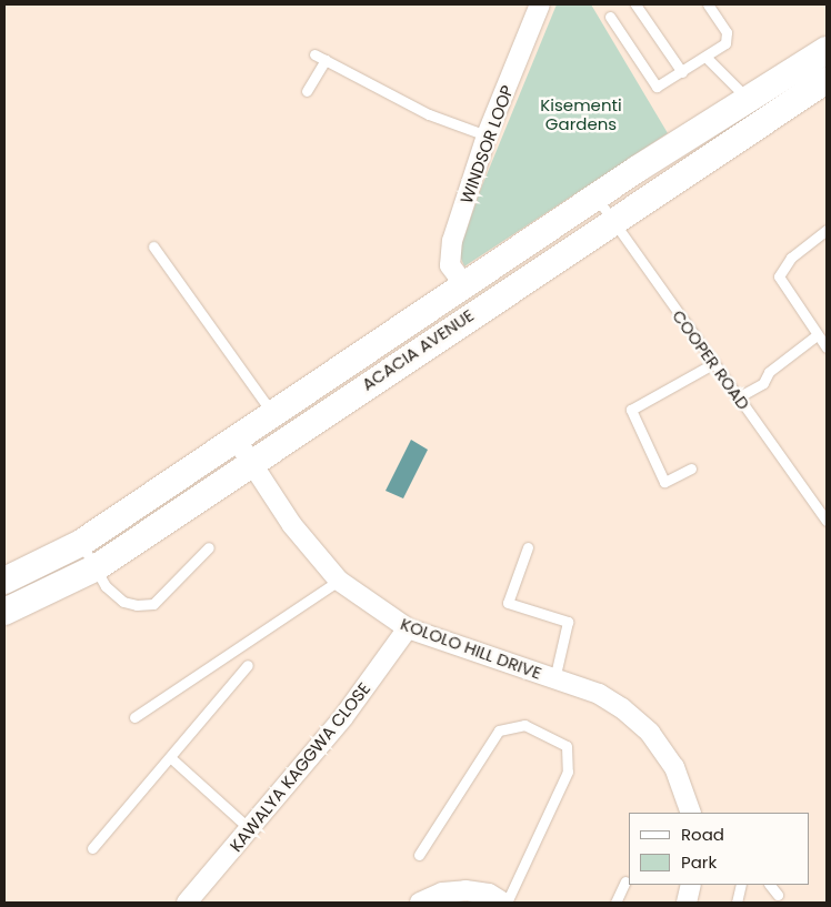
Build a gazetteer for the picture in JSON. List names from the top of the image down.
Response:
{
  "streets": {
    "main road": ["ACACIA AVENUE"],
    "street": ["WINDSOR LOOP", "KOLOLO HILL DRIVE", "KAWALYA KAGGWA CLOSE"],
    "lane": ["COOPER ROAD"]
  },
  "crossings": [
    ["WINDSOR LOOP", "ACACIA AVENUE"],
    ["ACACIA AVENUE", "COOPER ROAD"],
    ["ACACIA AVENUE", "KOLOLO HILL DRIVE"],
    ["KOLOLO HILL DRIVE", "KAWALYA KAGGWA CLOSE"]
  ],
  "parks": ["Kisementi Gardens"],
  "legend": ["Road", "Park"]
}
